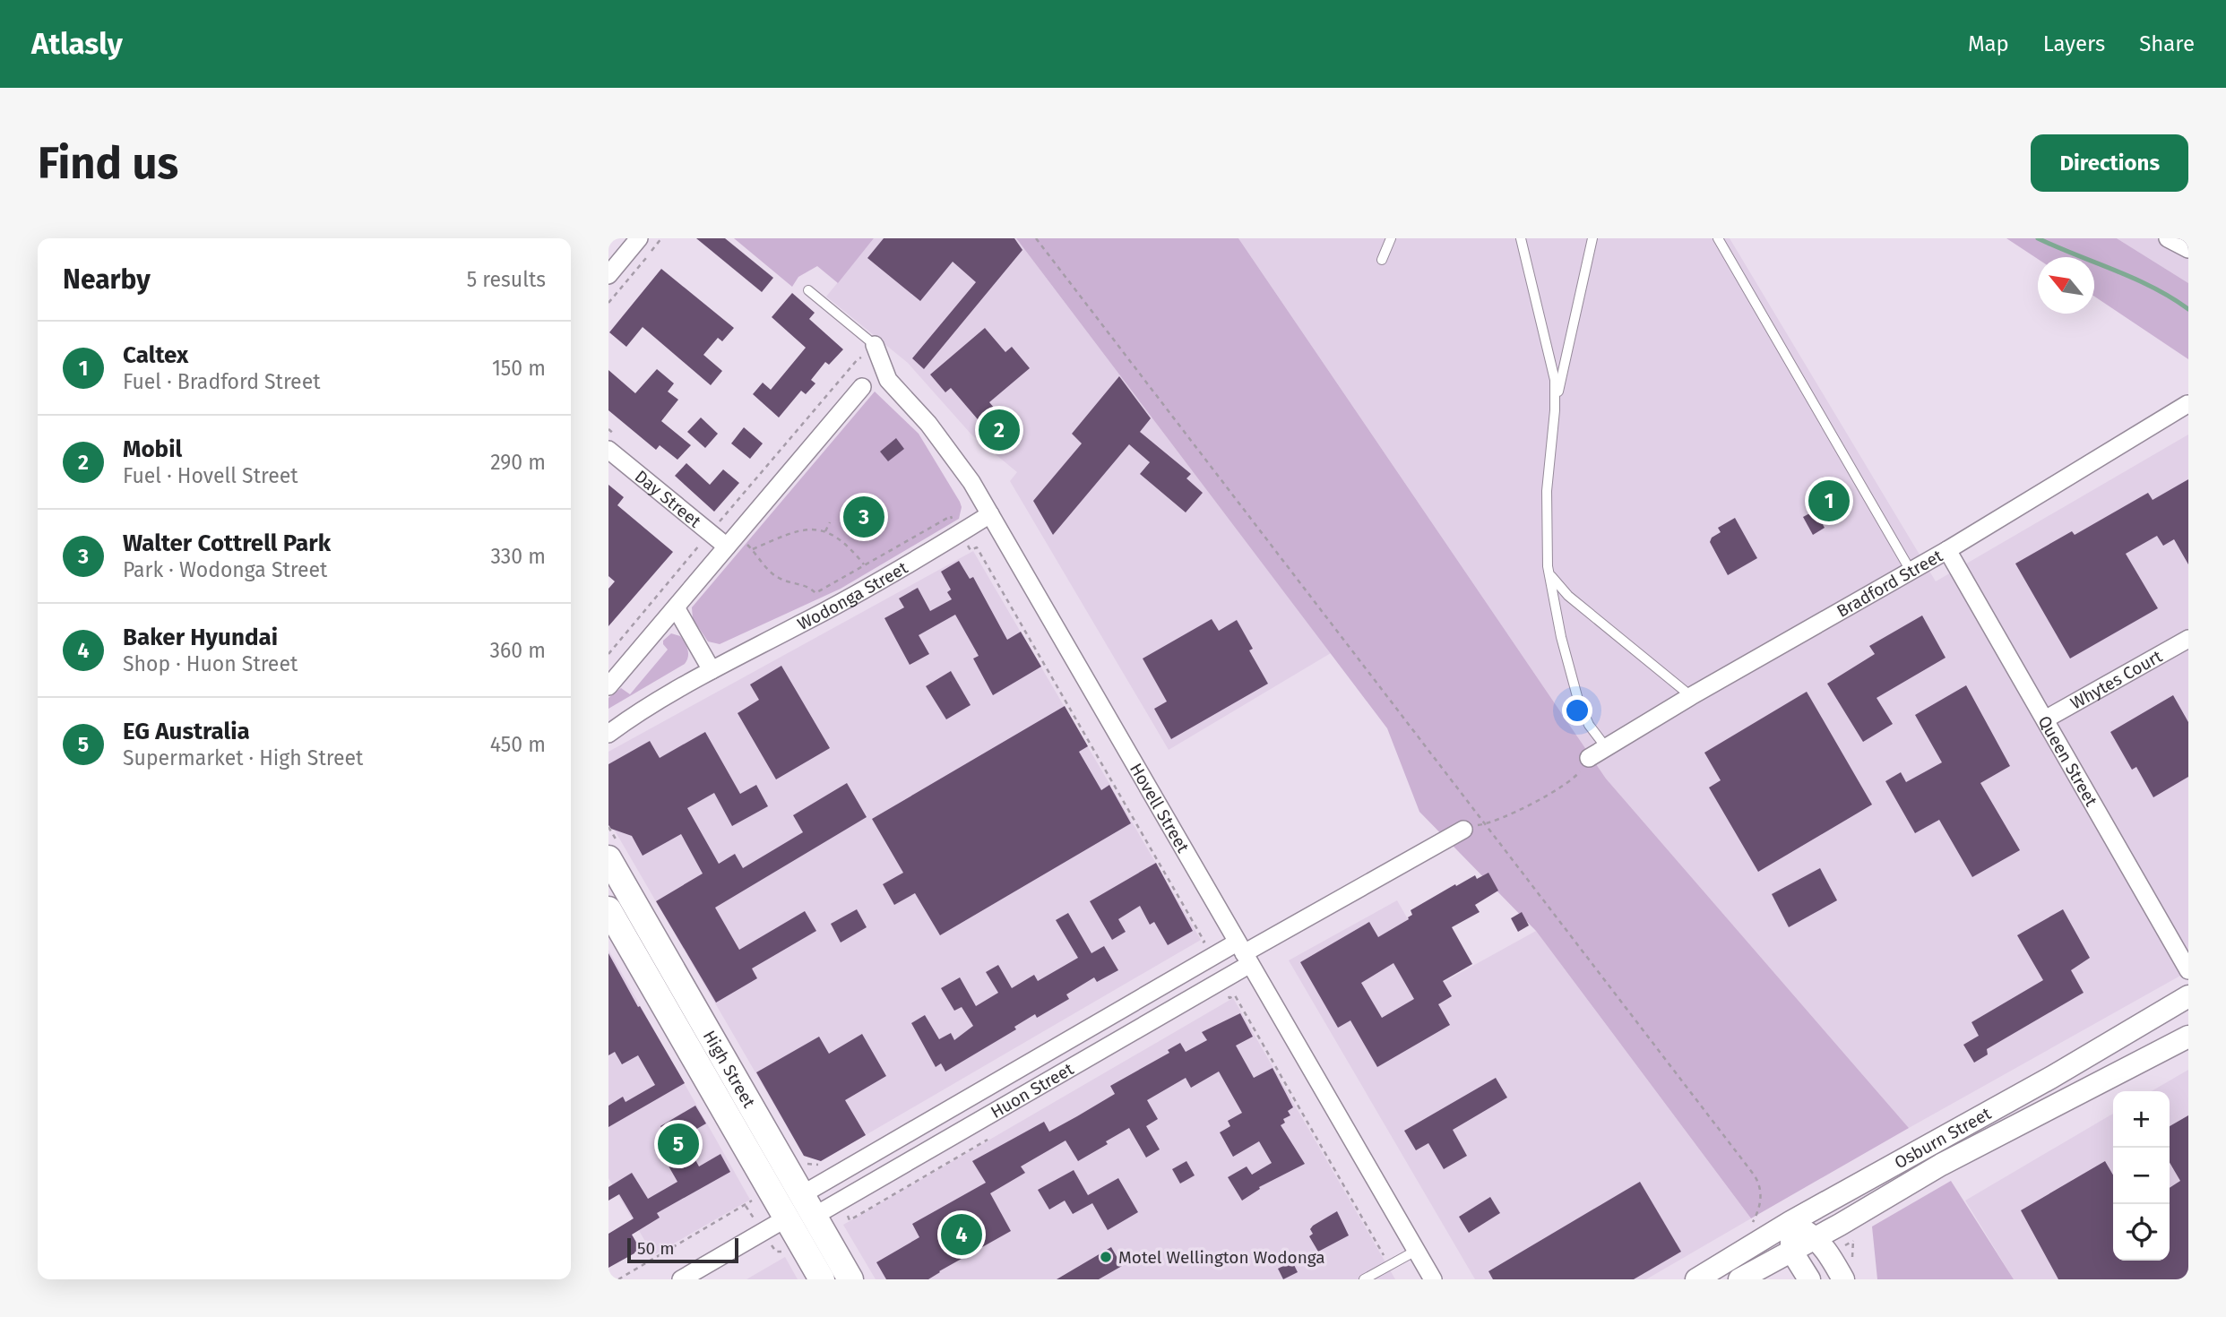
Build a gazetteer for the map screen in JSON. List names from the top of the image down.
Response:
{
  "streets": {
    "main road": ["High Street"],
    "street": [
      "Day Street",
      "Bradford Street",
      "Wodonga Street",
      "Whytes Court",
      "Queen Street",
      "Hovell Street",
      "Huon Street",
      "Osburn Street"
    ]
  },
  "crossings": [
    ["Bradford Street", "Queen Street"],
    ["Wodonga Street", "Hovell Street"],
    ["Whytes Court", "Queen Street"],
    ["Hovell Street", "Huon Street"],
    ["High Street", "Huon Street"]
  ],
  "places": ["Motel Wellington Wodonga"],
  "scale_bar": "50 m",
  "north": "top left",
  "page": {
    "header": "Atlasly",
    "nav": ["Map", "Layers", "Share"],
    "buttons": "Directions",
    "title": "Find us",
    "heading": ["Nearby", "5 results"],
    "list": [
      {
        "mark": "1",
        "name": "Caltex",
        "note": "Fuel · Bradford Street",
        "value": "150 m"
      },
      {
        "mark": "2",
        "name": "Mobil",
        "note": "Fuel · Hovell Street",
        "value": "290 m"
      },
      {
        "mark": "3",
        "name": "Walter Cottrell Park",
        "note": "Park · Wodonga Street",
        "value": "330 m"
      },
      {
        "mark": "4",
        "name": "Baker Hyundai",
        "note": "Shop · Huon Street",
        "value": "360 m"
      },
      {
        "mark": "5",
        "name": "EG Australia",
        "note": "Supermarket · High Street",
        "value": "450 m"
      }
    ],
    "pins": [
      "2",
      "1",
      "3",
      "5",
      "4"
    ],
    "map_buttons": ["+", "−"],
    "scale": "50 m"
  }
}
